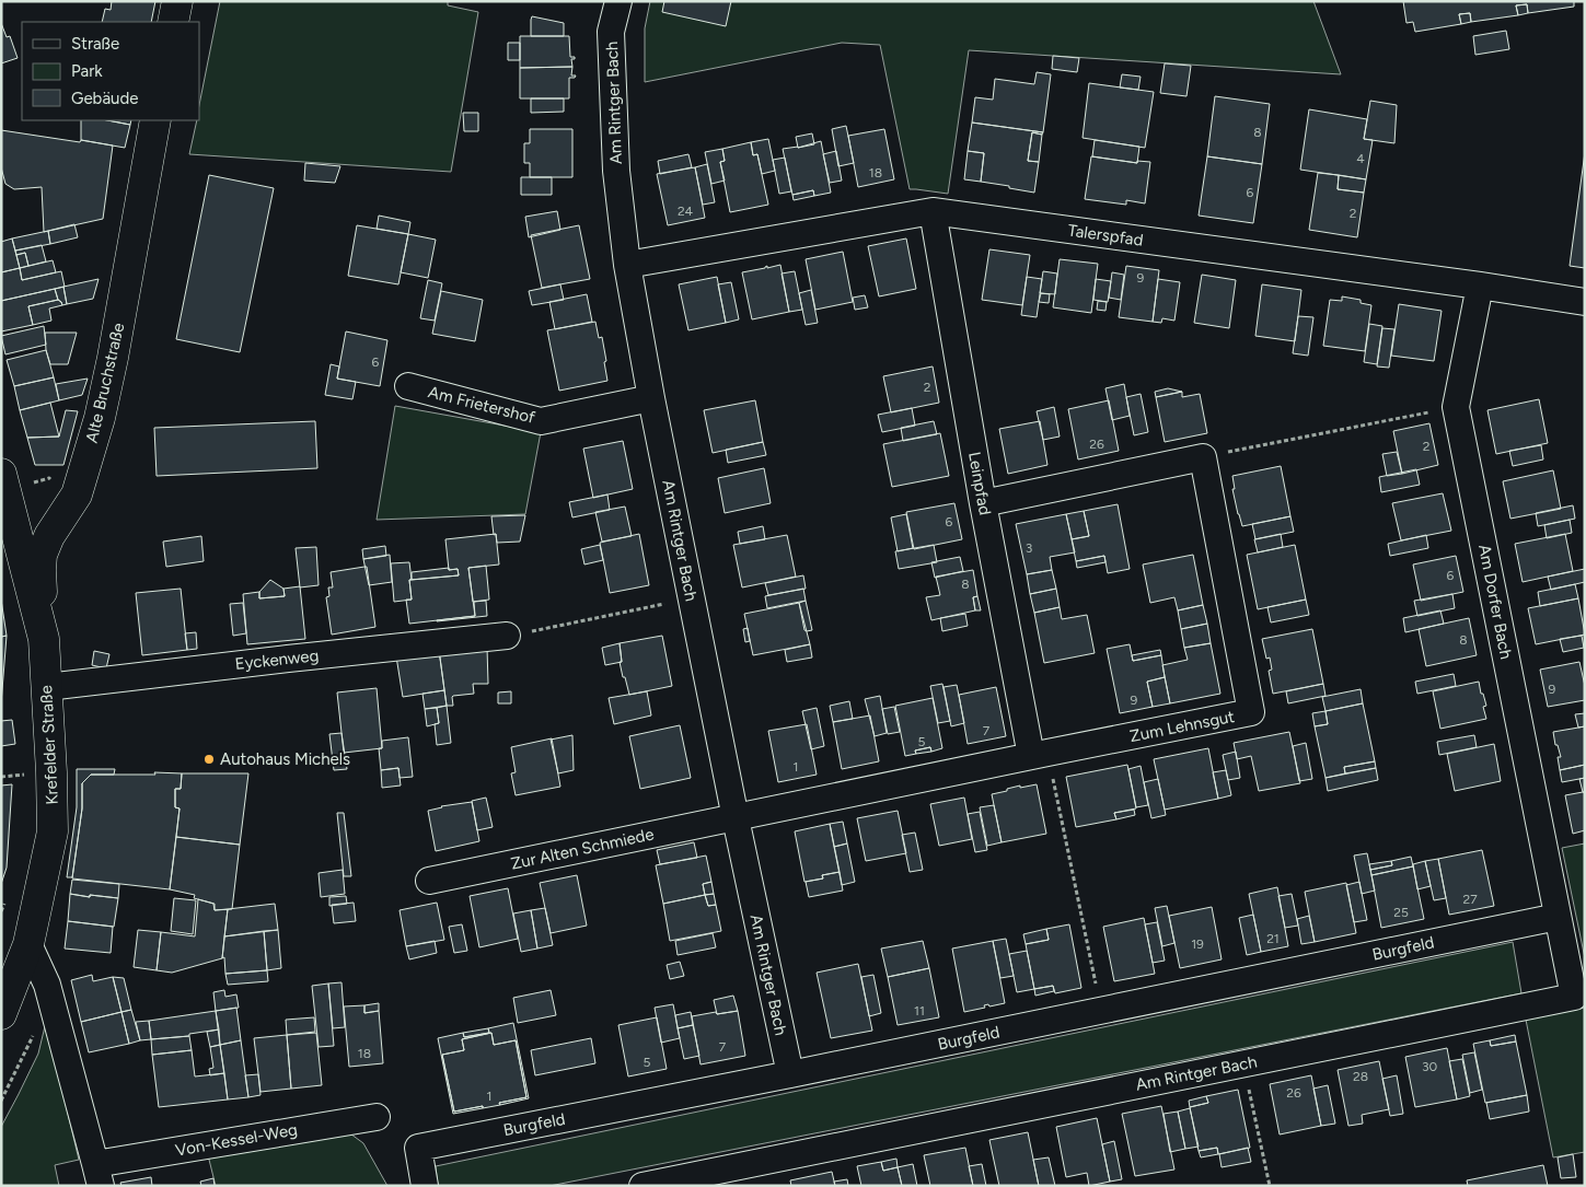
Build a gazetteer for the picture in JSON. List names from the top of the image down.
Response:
{
  "streets": {
    "main road": ["Alte Bruchstraße", "Krefelder Straße"],
    "street": [
      "Am Rintger Bach",
      "Talerspfad",
      "Am Frietershof",
      "Leinpfad",
      "Am Dorfer Bach",
      "Eyckenweg",
      "Zum Lehnsgut",
      "Zur Alten Schmiede",
      "Burgfeld",
      "Von-Kessel-Weg"
    ]
  },
  "crossings": [
    ["Am Rintger Bach", "Talerspfad"],
    ["Am Rintger Bach", "Am Frietershof"],
    ["Am Rintger Bach", "Am Dorfer Bach"],
    ["Am Rintger Bach", "Zum Lehnsgut"],
    ["Am Rintger Bach", "Zur Alten Schmiede"],
    ["Am Rintger Bach", "Burgfeld"],
    ["Talerspfad", "Leinpfad"],
    ["Talerspfad", "Am Dorfer Bach"],
    ["Alte Bruchstraße", "Krefelder Straße"],
    ["Leinpfad", "Zum Lehnsgut"],
    ["Am Dorfer Bach", "Burgfeld"],
    ["Eyckenweg", "Krefelder Straße"],
    ["Zum Lehnsgut", "Zur Alten Schmiede"],
    ["Krefelder Straße", "Von-Kessel-Weg"]
  ],
  "places": ["Autohaus Michels"],
  "house_numbers": [
    "8",
    "4",
    "18",
    "6",
    "24",
    "2",
    "9",
    "6",
    "2",
    "26",
    "2",
    "6",
    "3",
    "6",
    "8",
    "8",
    "9",
    "9",
    "7",
    "5",
    "1",
    "27",
    "25",
    "21",
    "19",
    "11",
    "7",
    "18",
    "5",
    "30",
    "28",
    "26",
    "1"
  ],
  "legend": ["Straße", "Park", "Gebäude"]
}
